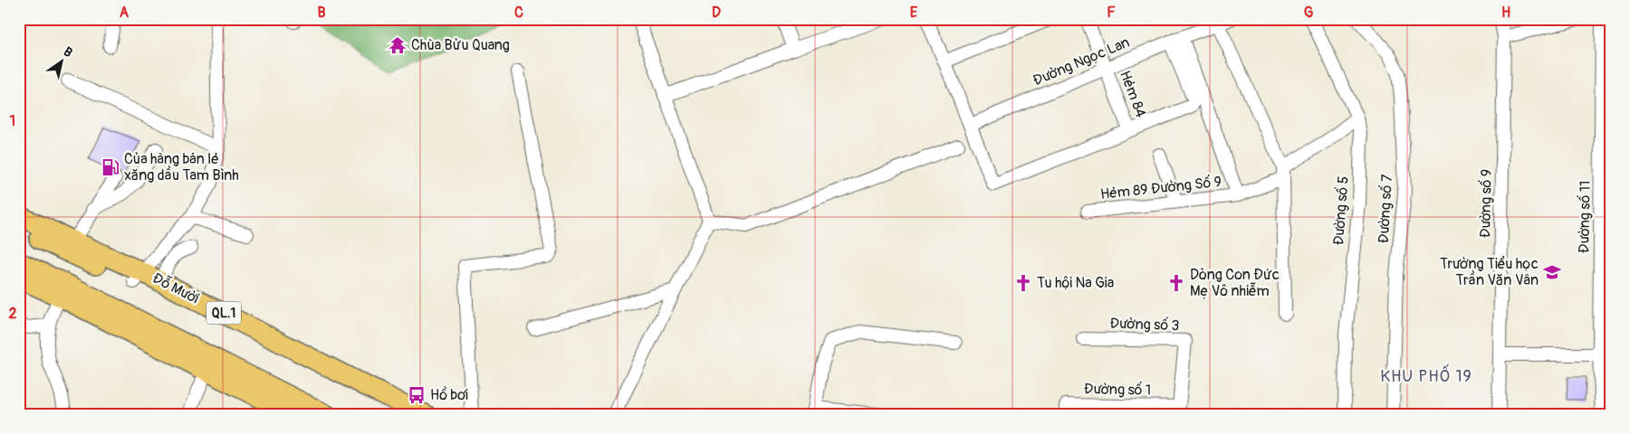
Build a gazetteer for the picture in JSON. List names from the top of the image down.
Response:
{
  "streets": {
    "highway": ["Đỗ Mười", "QL.1"],
    "street": [
      "Đường Ngọc Lan",
      "Hẻm 84",
      "Hẻm 89 Đường Số 9",
      "Đường số 9",
      "Đường số 7",
      "Đường số 5",
      "Đường số 11",
      "Đường số 3",
      "Đường số 1"
    ]
  },
  "crossings": [
    ["Đường Ngọc Lan", "Hẻm 84"],
    ["Hẻm 89 Đường Số 9", "Đường số 5"],
    ["Đường số 3", "Đường số 1"]
  ],
  "districts": ["KHU PHỐ 19"],
  "places": {
    "temple": ["Chùa Bửu Quang"],
    "fuel station": ["Của hàng bán lẻ xăng dầu Tam Bình"],
    "school or university": ["Trường Tiểu học Trần Văn Vân"],
    "church": ["Tu hội Na Gia", "Dòng Con Đức Mẹ Vô nhiễm"],
    "bus stop": ["Hồ bơi"]
  },
  "north": "top right",
  "grid": {
    "columns": [
      "A",
      "B",
      "C",
      "D",
      "E",
      "F",
      "G",
      "H"
    ],
    "rows": ["1", "2"]
  }
}
